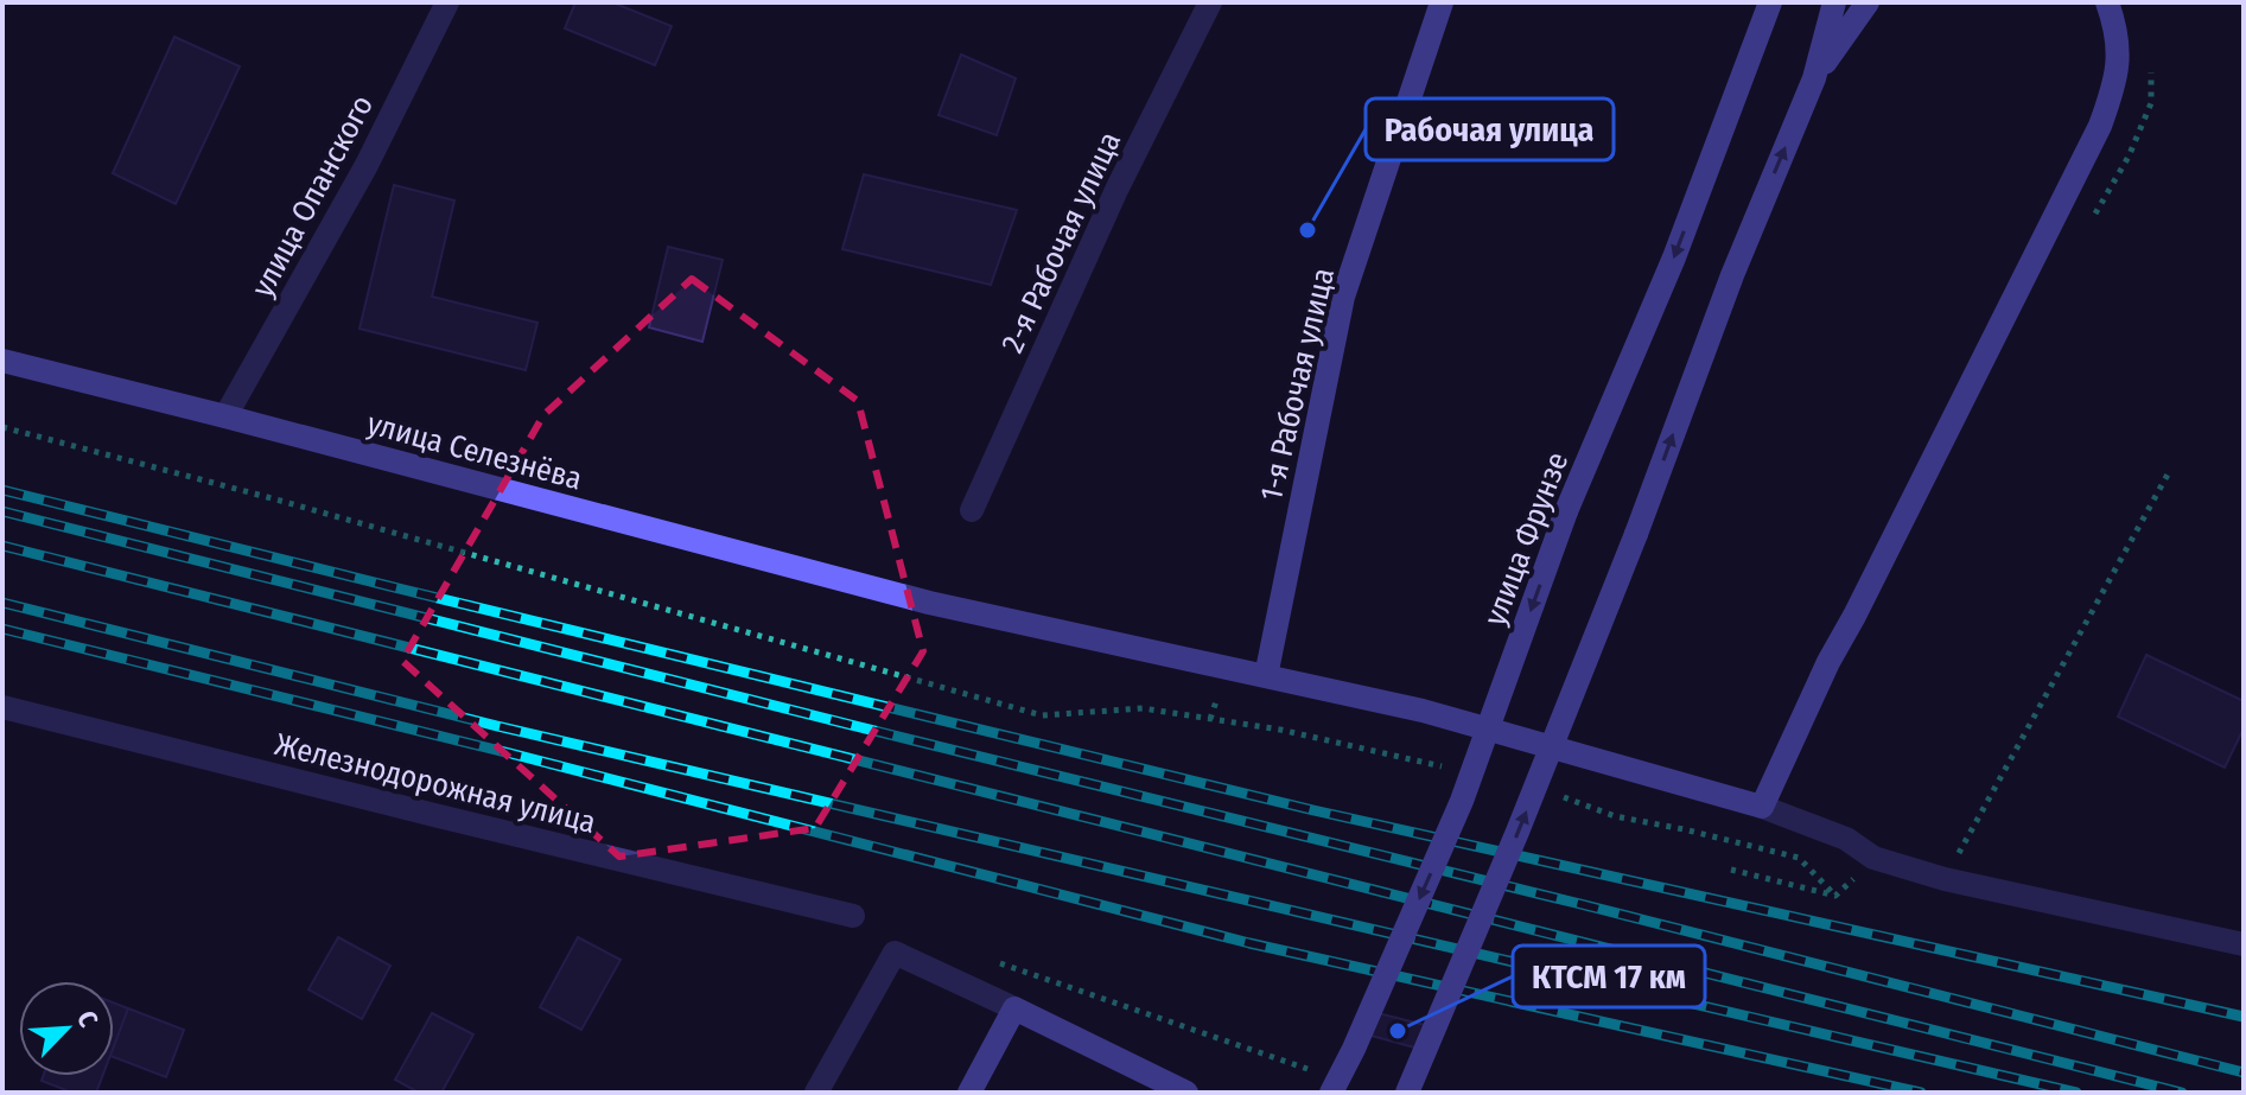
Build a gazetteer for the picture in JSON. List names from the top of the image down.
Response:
{
  "streets": {
    "main road": ["1-я Рабочая улица", "улица Селезнёва", "улица Фрунзе"],
    "street": ["улица Опанского", "2-я Рабочая улица", "Железнодорожная улица"]
  },
  "crossings": [
    ["улица Опанского", "улица Селезнёва"],
    ["1-я Рабочая улица", "улица Селезнёва"]
  ],
  "places": ["Рабочая улица", "КТСМ 17 км"],
  "north": "top right"
}
